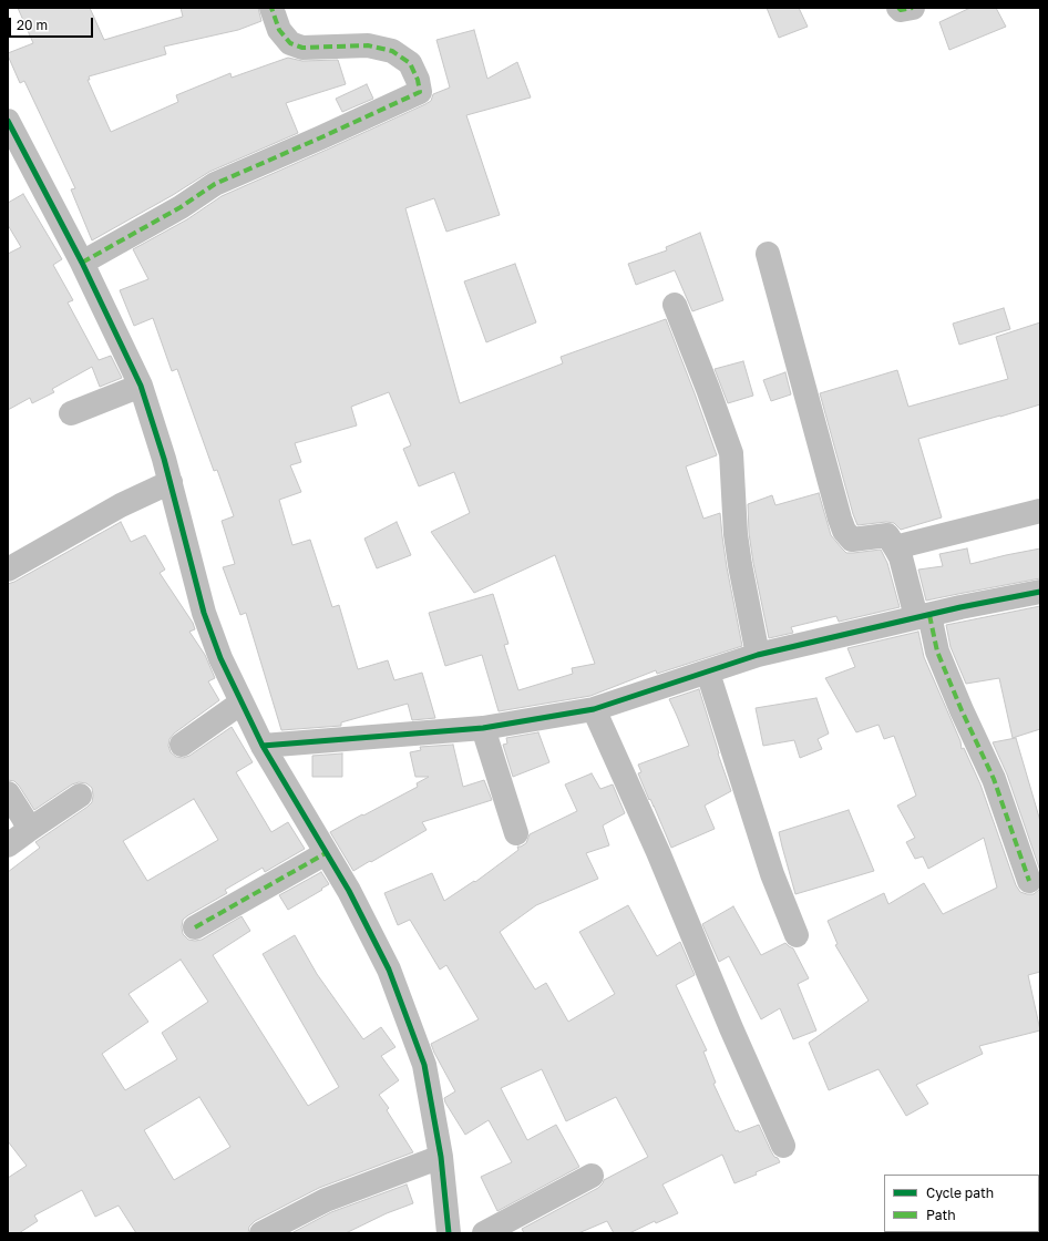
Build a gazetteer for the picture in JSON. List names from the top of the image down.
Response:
{
  "legend": ["Cycle path", "Path"],
  "scale_bar": "20 m"
}
